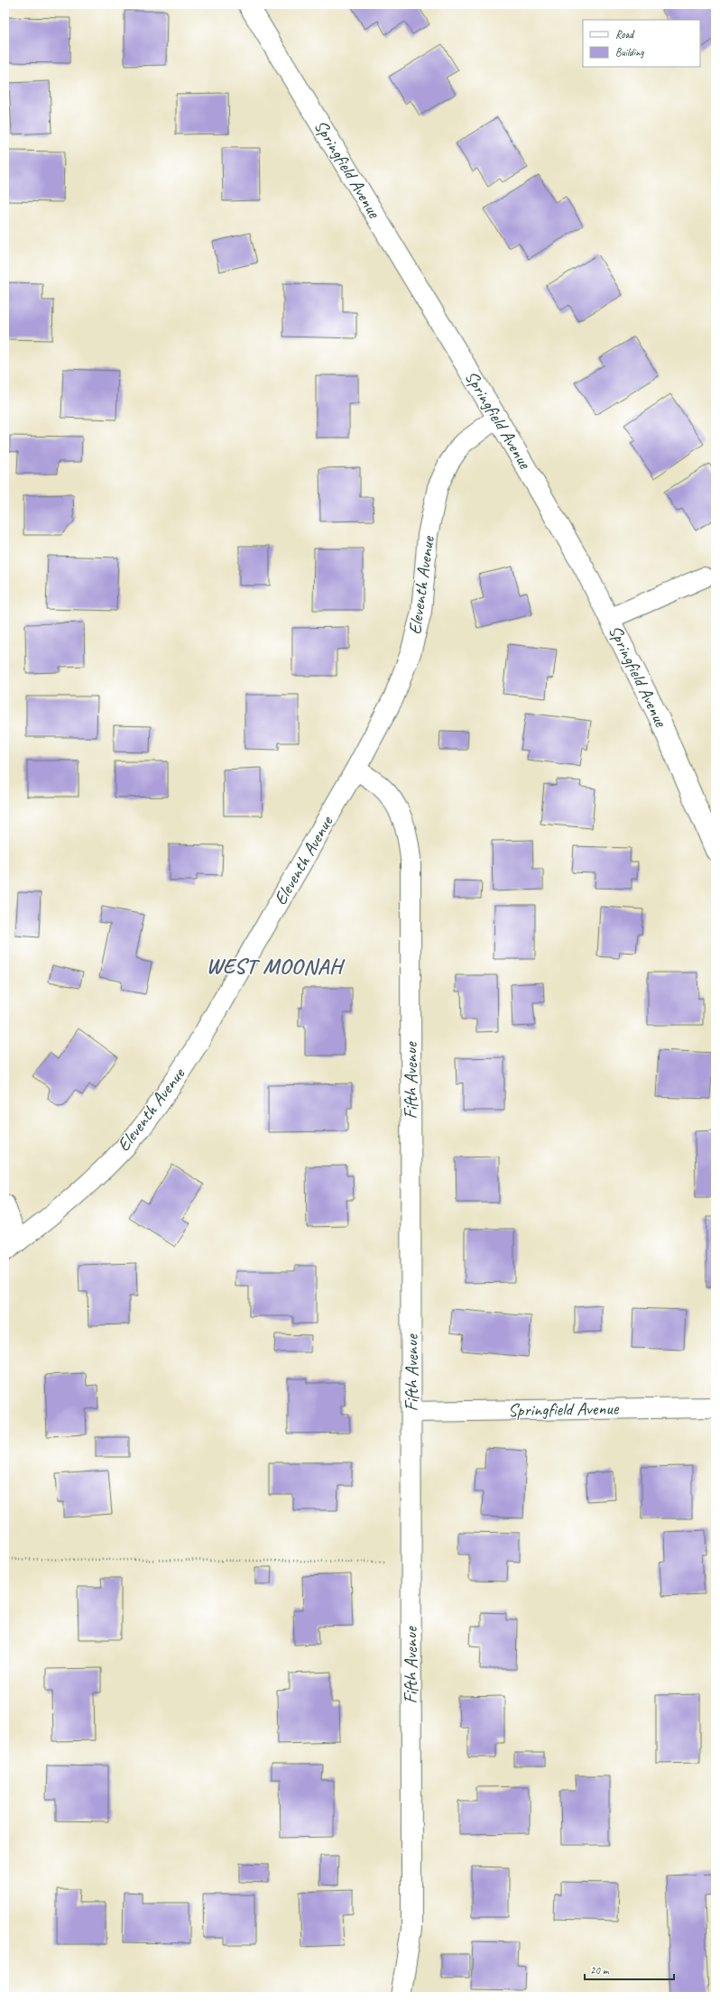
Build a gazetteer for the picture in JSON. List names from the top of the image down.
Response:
{
  "streets": {
    "street": ["Springfield Avenue", "Eleventh Avenue", "Fifth Avenue"]
  },
  "crossings": [
    ["Springfield Avenue", "Eleventh Avenue"],
    ["Springfield Avenue", "Fifth Avenue"],
    ["Eleventh Avenue", "Fifth Avenue"]
  ],
  "districts": ["WEST MOONAH"],
  "legend": ["Road", "Building"],
  "scale_bar": "20 m"
}
